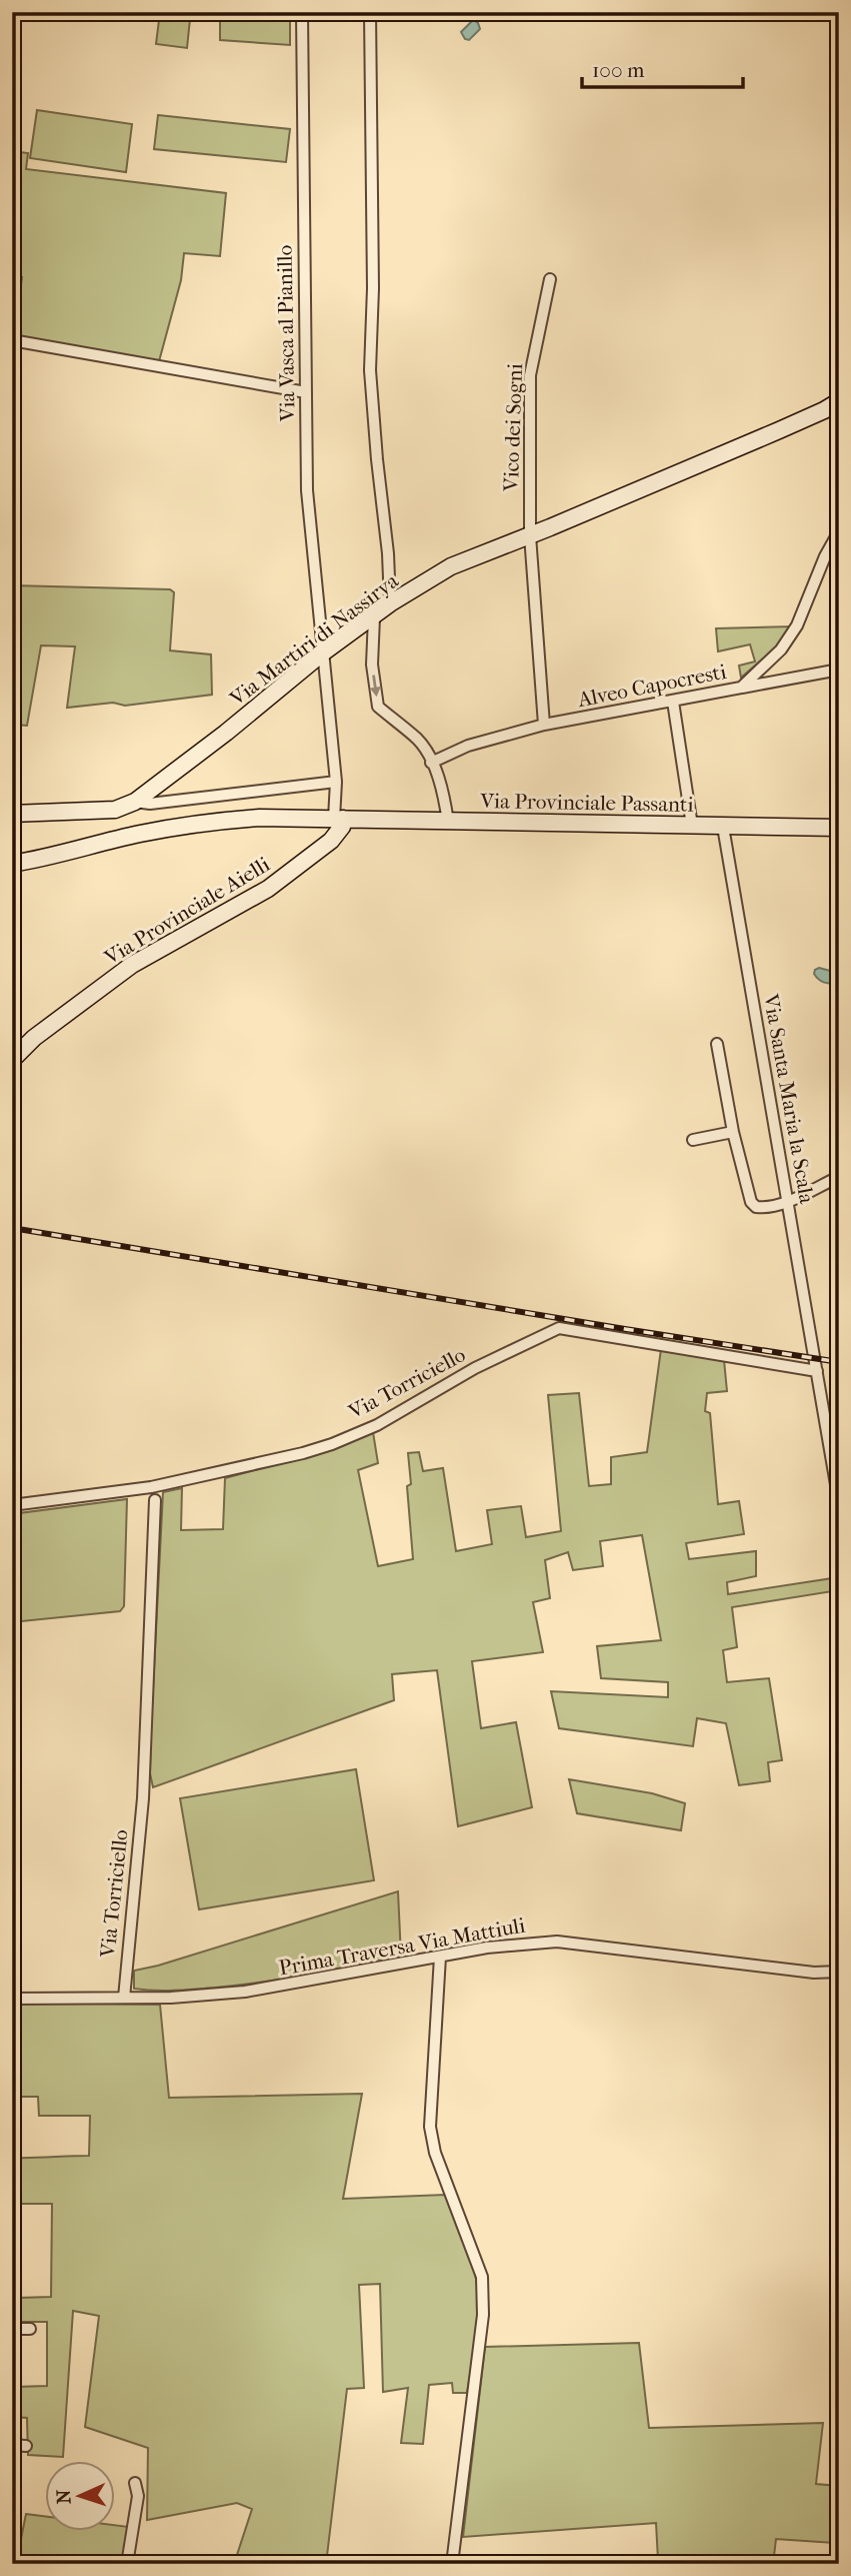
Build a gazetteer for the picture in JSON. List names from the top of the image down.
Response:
{
  "streets": {
    "street": [
      "Via Vasca al Pianillo",
      "Vico dei Sogni",
      "Via Martiri di Nassirya",
      "Alveo Capocresti",
      "Via Provinciale Passanti",
      "Via Provinciale Aielli",
      "Via Santa Maria la Scala",
      "Via Torriciello",
      "Prima Traversa Via Mattiuli"
    ]
  },
  "crossings": [
    ["Via Vasca al Pianillo", "Via Martiri di Nassirya"],
    ["Via Vasca al Pianillo", "Via Provinciale Passanti"],
    ["Via Vasca al Pianillo", "Via Provinciale Aielli"],
    ["Vico dei Sogni", "Via Martiri di Nassirya"],
    ["Vico dei Sogni", "Alveo Capocresti"],
    ["Via Provinciale Passanti", "Via Provinciale Aielli"],
    ["Via Provinciale Passanti", "Via Santa Maria la Scala"],
    ["Via Santa Maria la Scala", "Via Torriciello"],
    ["Via Torriciello", "Prima Traversa Via Mattiuli"]
  ],
  "scale_bar": "100 m",
  "north": "left"
}
